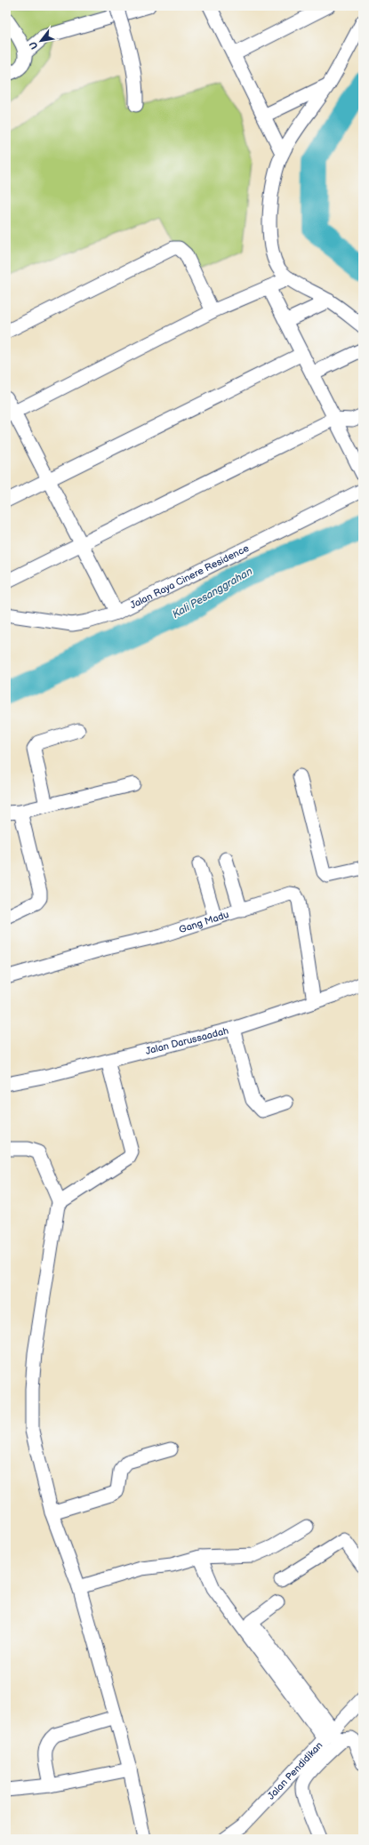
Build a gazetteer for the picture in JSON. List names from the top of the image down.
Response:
{
  "streets": {
    "street": [
      "Jalan Raya Cinere Residence",
      "Gang Madu",
      "Jalan Darussaadah",
      "Jalan Pendidikan"
    ]
  },
  "crossings": [
    ["Gang Madu", "Jalan Darussaadah"]
  ],
  "water": ["Kali Pesanggrahan"],
  "north": "bottom left"
}
